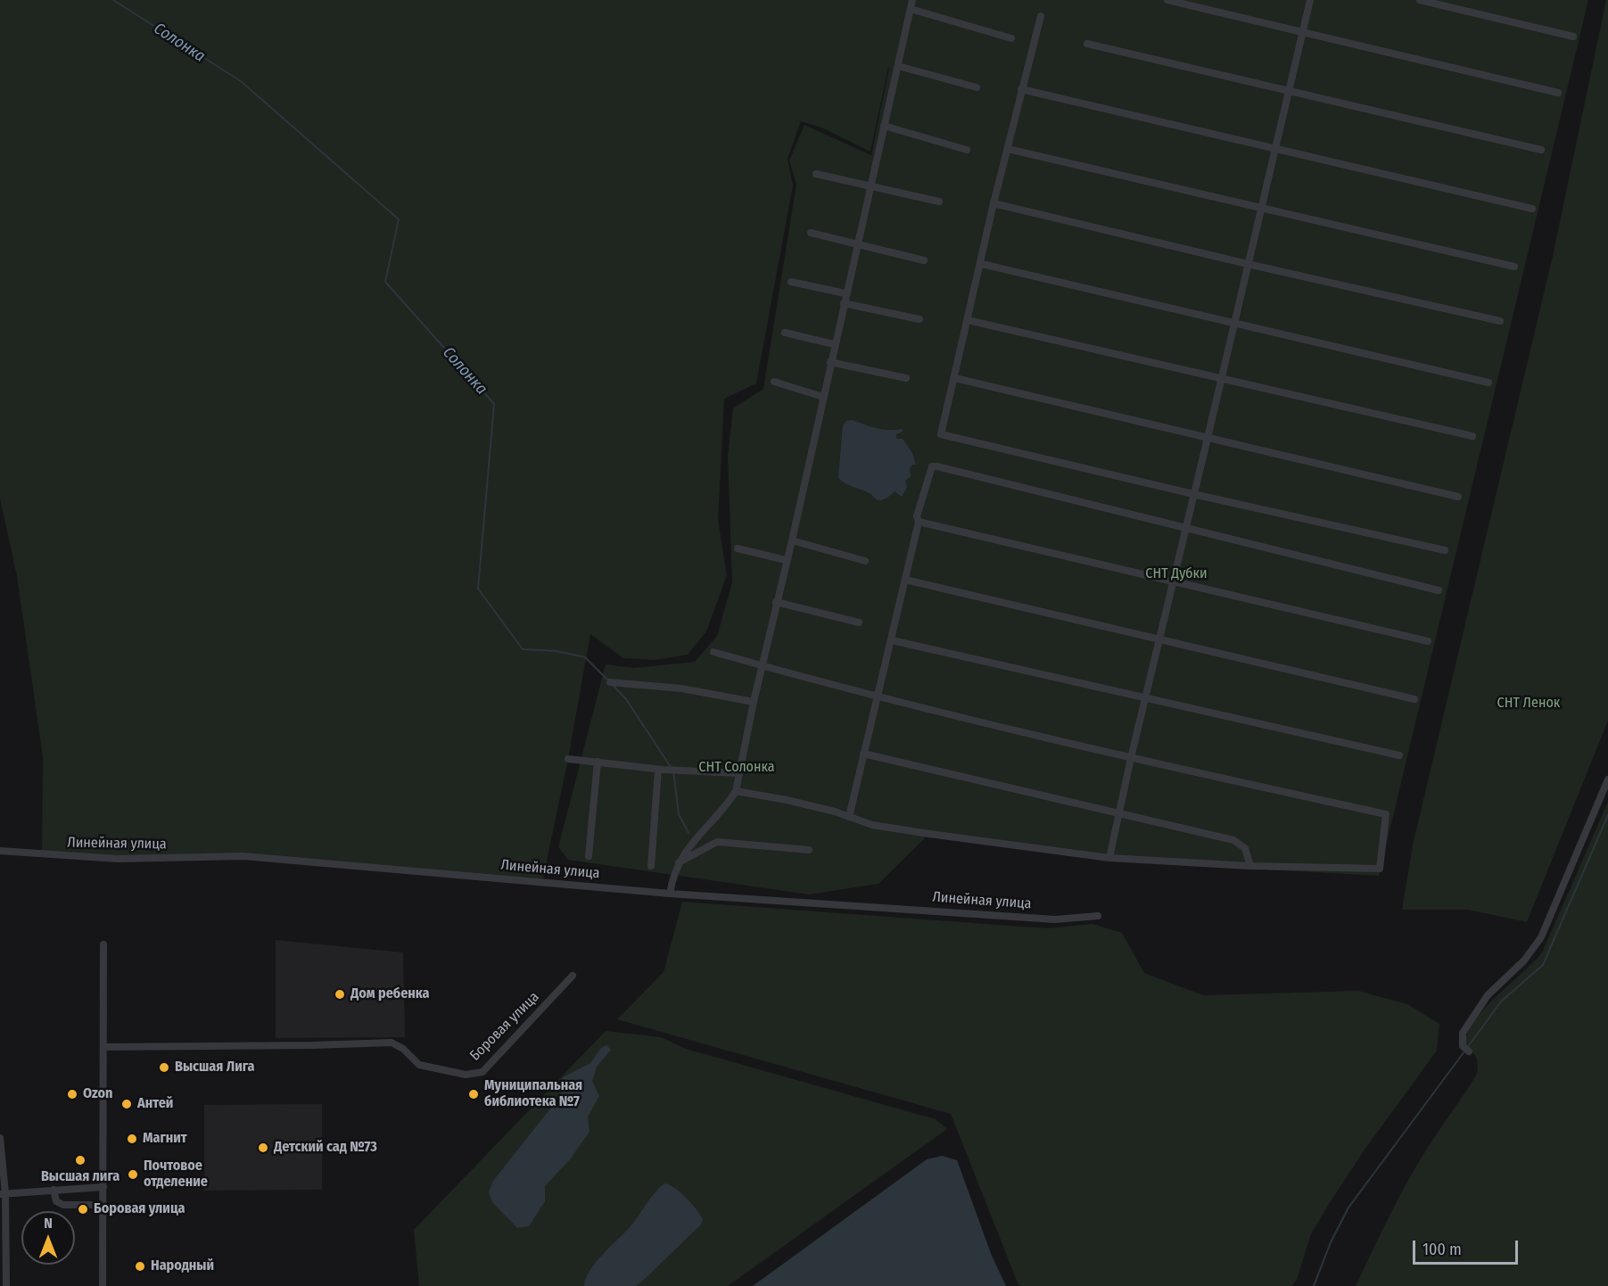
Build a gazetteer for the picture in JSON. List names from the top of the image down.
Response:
{
  "streets": {
    "street": ["Линейная улица", "Боровая улица"]
  },
  "water": ["Солонка"],
  "parks": ["СНТ Дубки", "СНТ Ленок", "СНТ Солонка"],
  "places": [
    "Дом ребенка",
    "Высшая Лига",
    "Ozon",
    "Муниципальная библиотека №7",
    "Антей",
    "Магнит",
    "Детский сад №73",
    "Высшая лига",
    "Почтовое отделение",
    "Боровая улица",
    "Народный"
  ],
  "scale_bar": "100 m",
  "north": "top"
}
